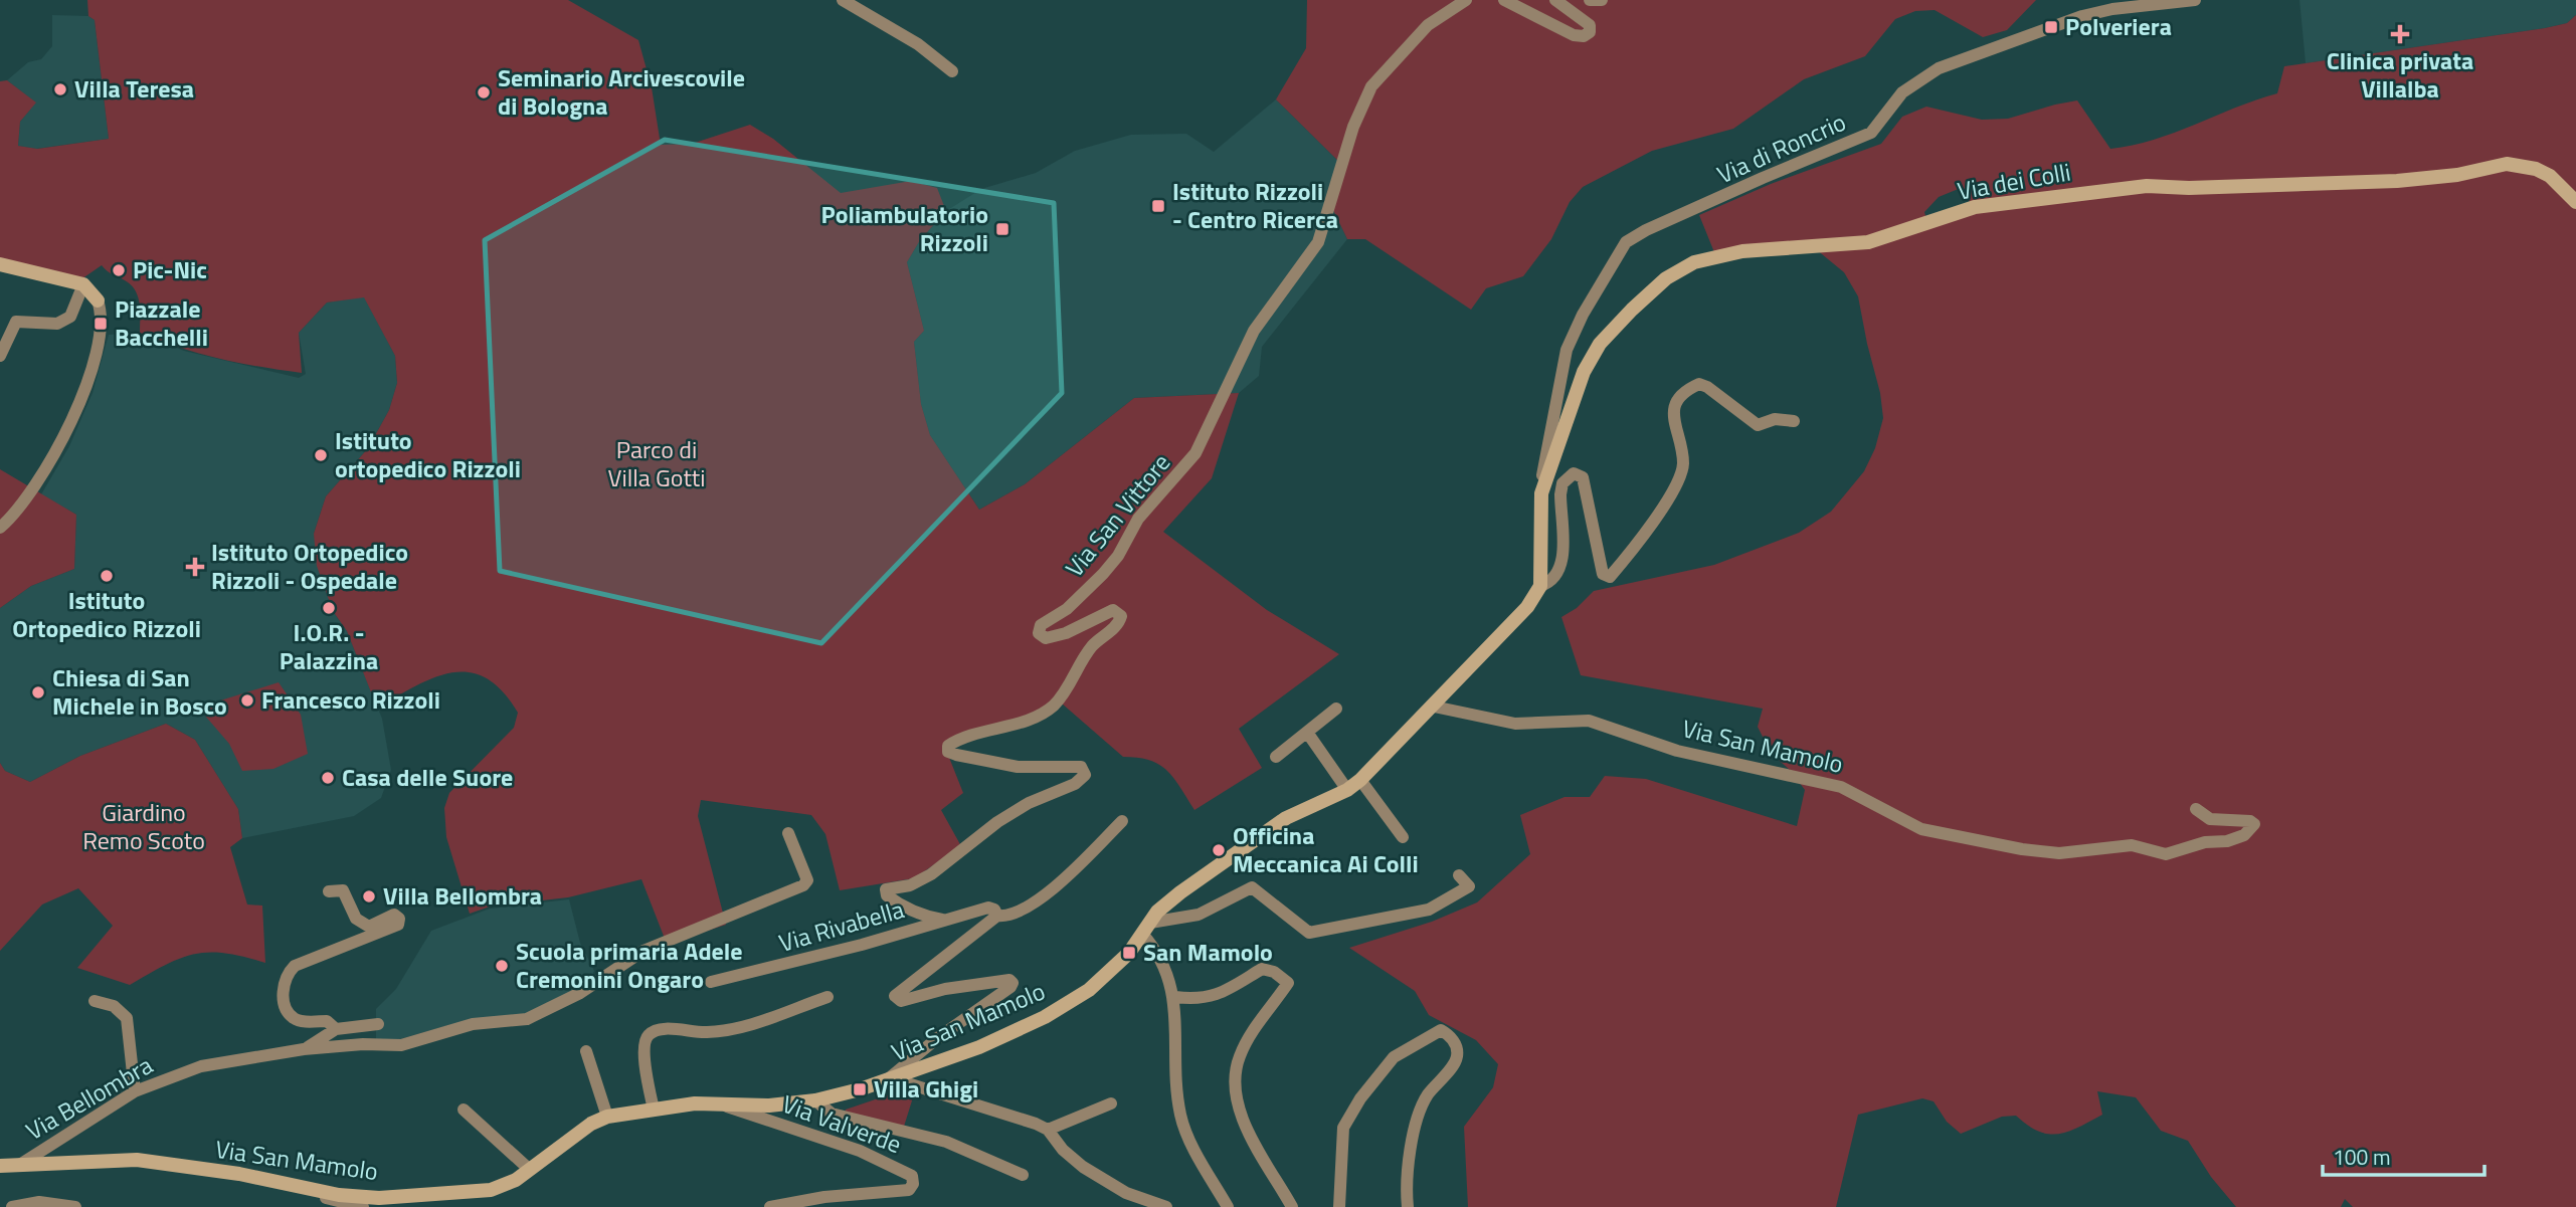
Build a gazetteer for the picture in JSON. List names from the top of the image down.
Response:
{
  "streets": {
    "main road": ["Via dei Colli", "Via San Mamolo"],
    "street": [
      "Via di Roncrio",
      "Via San Vittore",
      "Via Rivabella",
      "Via Bellombra",
      "Via Valverde"
    ]
  },
  "crossings": [
    ["Via di Roncrio", "Via dei Colli"],
    ["Via San Vittore", "Via Rivabella"],
    ["Via San Mamolo", "Via Bellombra"],
    ["Via San Mamolo", "Via Valverde"]
  ],
  "parks": ["Parco di Villa Gotti", "Giardino Remo Scoto"],
  "places": {
    "transit": [
      "Polveriera",
      "Istituto Rizzoli - Centro Ricerca",
      "Poliambulatorio Rizzoli",
      "Piazzale Bacchelli",
      "San Mamolo",
      "Villa Ghigi"
    ],
    "health": ["Clinica privata Villalba", "Istituto Ortopedico Rizzoli - Ospedale"],
    "other": [
      "Villa Teresa",
      "Seminario Arcivescovile di Bologna",
      "Pic-Nic",
      "Istituto ortopedico Rizzoli",
      "Istituto Ortopedico Rizzoli",
      "I.O.R. - Palazzina",
      "Chiesa di San Michele in Bosco",
      "Francesco Rizzoli",
      "Casa delle Suore",
      "Officina Meccanica Ai Colli",
      "Villa Bellombra",
      "Scuola primaria Adele Cremonini Ongaro"
    ]
  },
  "scale_bar": "100 m"
}
